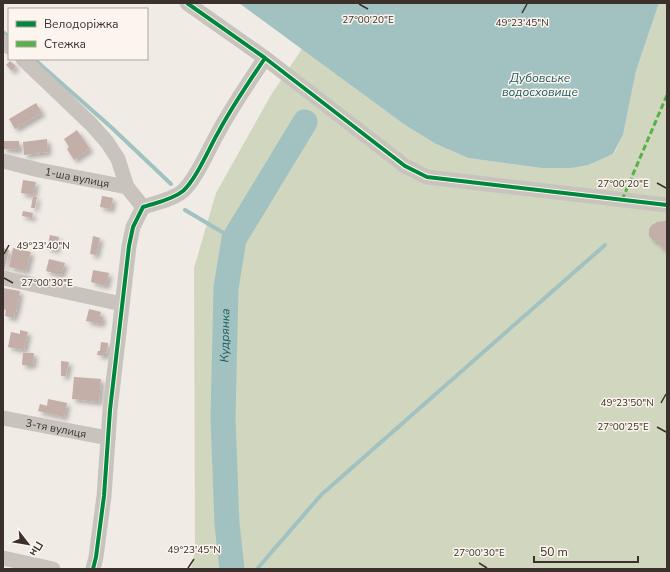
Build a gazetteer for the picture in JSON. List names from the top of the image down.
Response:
{
  "streets": {
    "street": ["1-ша вулиця", "3-тя вулиця"]
  },
  "water": ["Дубовське водосховище", "Кудрянка"],
  "legend": ["Велодоріжка", "Стежка"],
  "scale_bar": "50 m",
  "north": "bottom right",
  "coordinates": [
    "27°00'20\"E",
    "49°23'45\"N",
    "49°23'40\"N",
    "27°00'30\"E",
    "49°23'50\"N",
    "27°00'25\"E"
  ]
}
